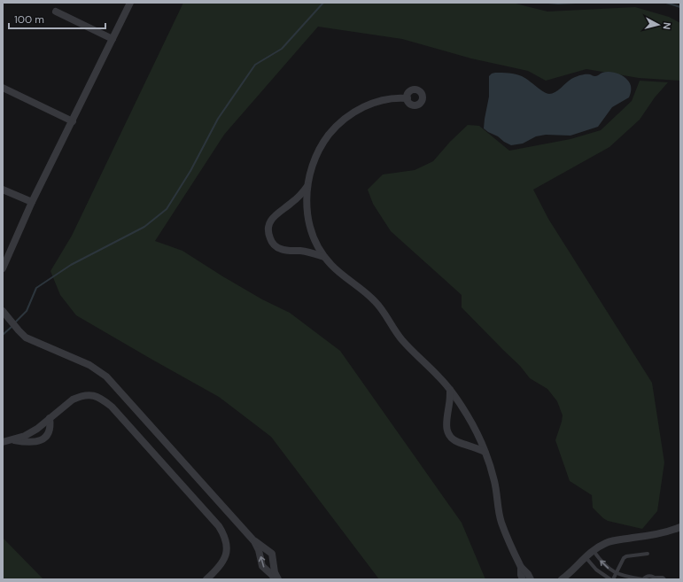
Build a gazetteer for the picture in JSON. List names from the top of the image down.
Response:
{
  "scale_bar": "100 m",
  "north": "right"
}
